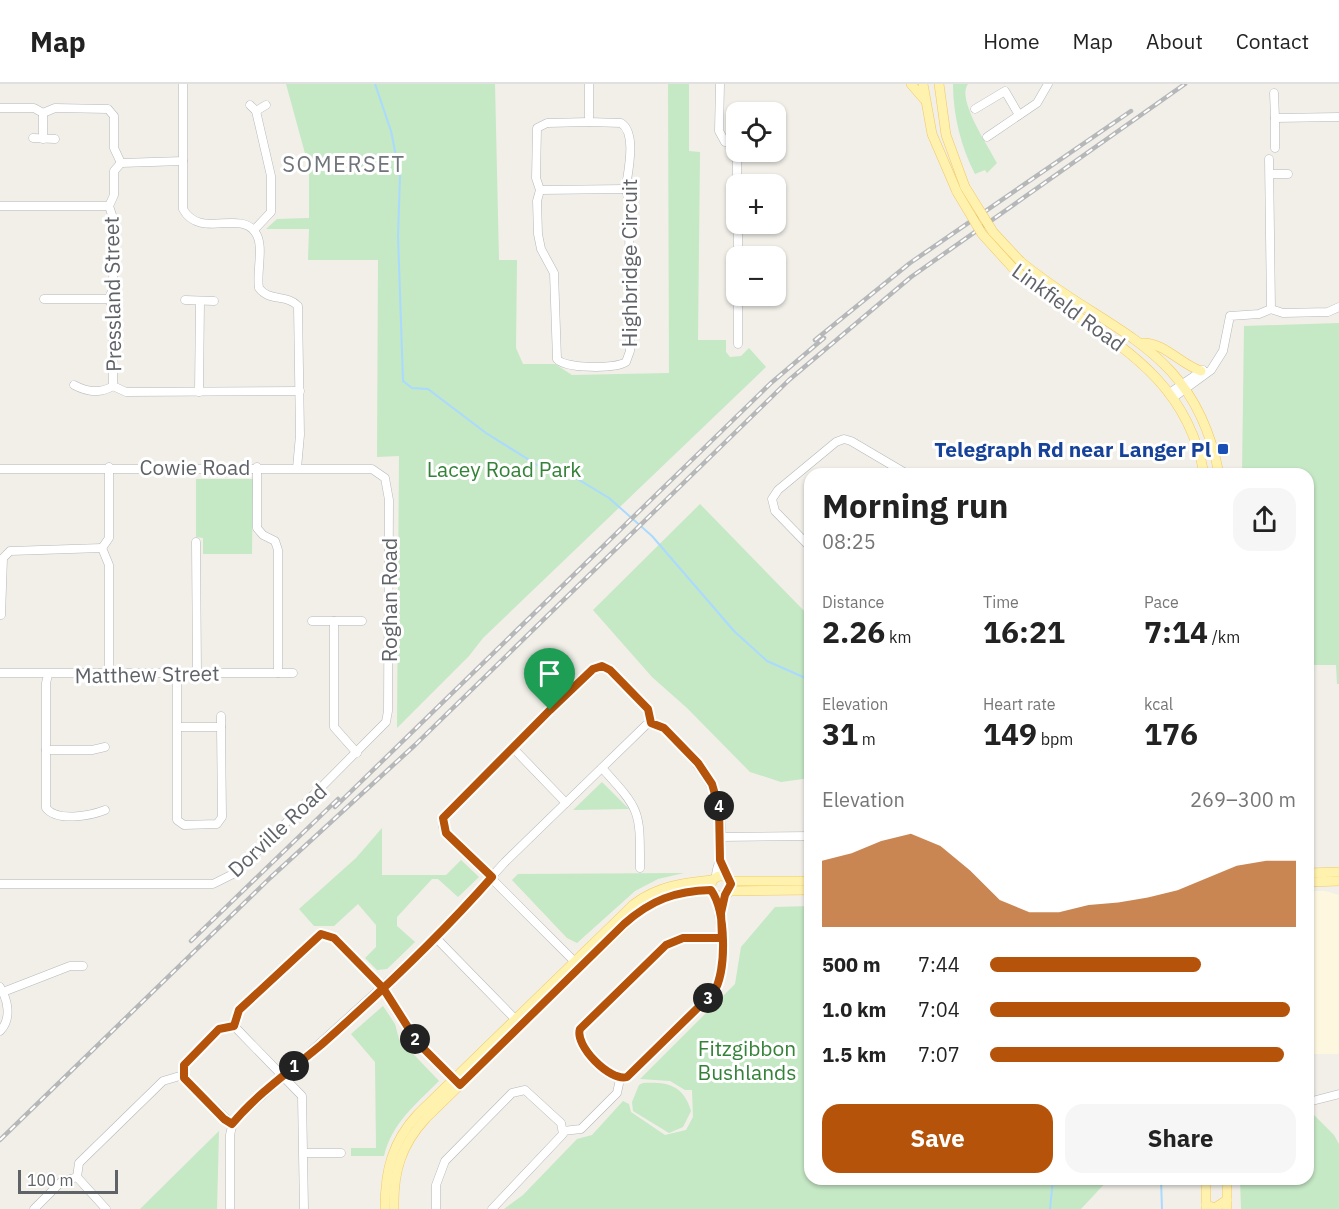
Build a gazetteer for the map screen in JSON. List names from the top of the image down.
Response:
{
  "streets": {
    "main road": ["Linkfield Road"],
    "street": [
      "Highbridge Circuit",
      "Pressland Street",
      "Cowie Road",
      "Roghan Road",
      "Matthew Street",
      "Dorville Road"
    ]
  },
  "crossings": [
    ["Cowie Road", "Roghan Road"],
    ["Roghan Road", "Dorville Road"]
  ],
  "districts": ["SOMERSET"],
  "parks": ["Lacey Road Park", "Fitzgibbon Bushlands"],
  "places": {
    "transit": ["Telegraph Rd near Langer Pl"]
  },
  "scale_bar": "100 m",
  "page": {
    "header": "Map",
    "nav": [
      "Home",
      "Map",
      "About",
      "Contact"
    ],
    "map_buttons": ["+", "−"],
    "heading": ["Morning run", "08:25"],
    "stats": [
      ["Distance", "2.26 km"],
      ["Time", "16:21"],
      ["Pace", "7:14 /km"],
      ["Elevation", "31 m"],
      ["Heart rate", "149 bpm"],
      ["kcal", "176"]
    ],
    "chart": ["Elevation", "269–300 m"],
    "pins": [
      "4",
      "3",
      "2",
      "1"
    ],
    "list": [
      {
        "name": "500 m",
        "note": "7:44"
      },
      {
        "name": "1.0 km",
        "note": "7:04"
      },
      {
        "name": "1.5 km",
        "note": "7:07"
      }
    ],
    "buttons": ["Save", "Share"],
    "scale": "100 m"
  }
}
